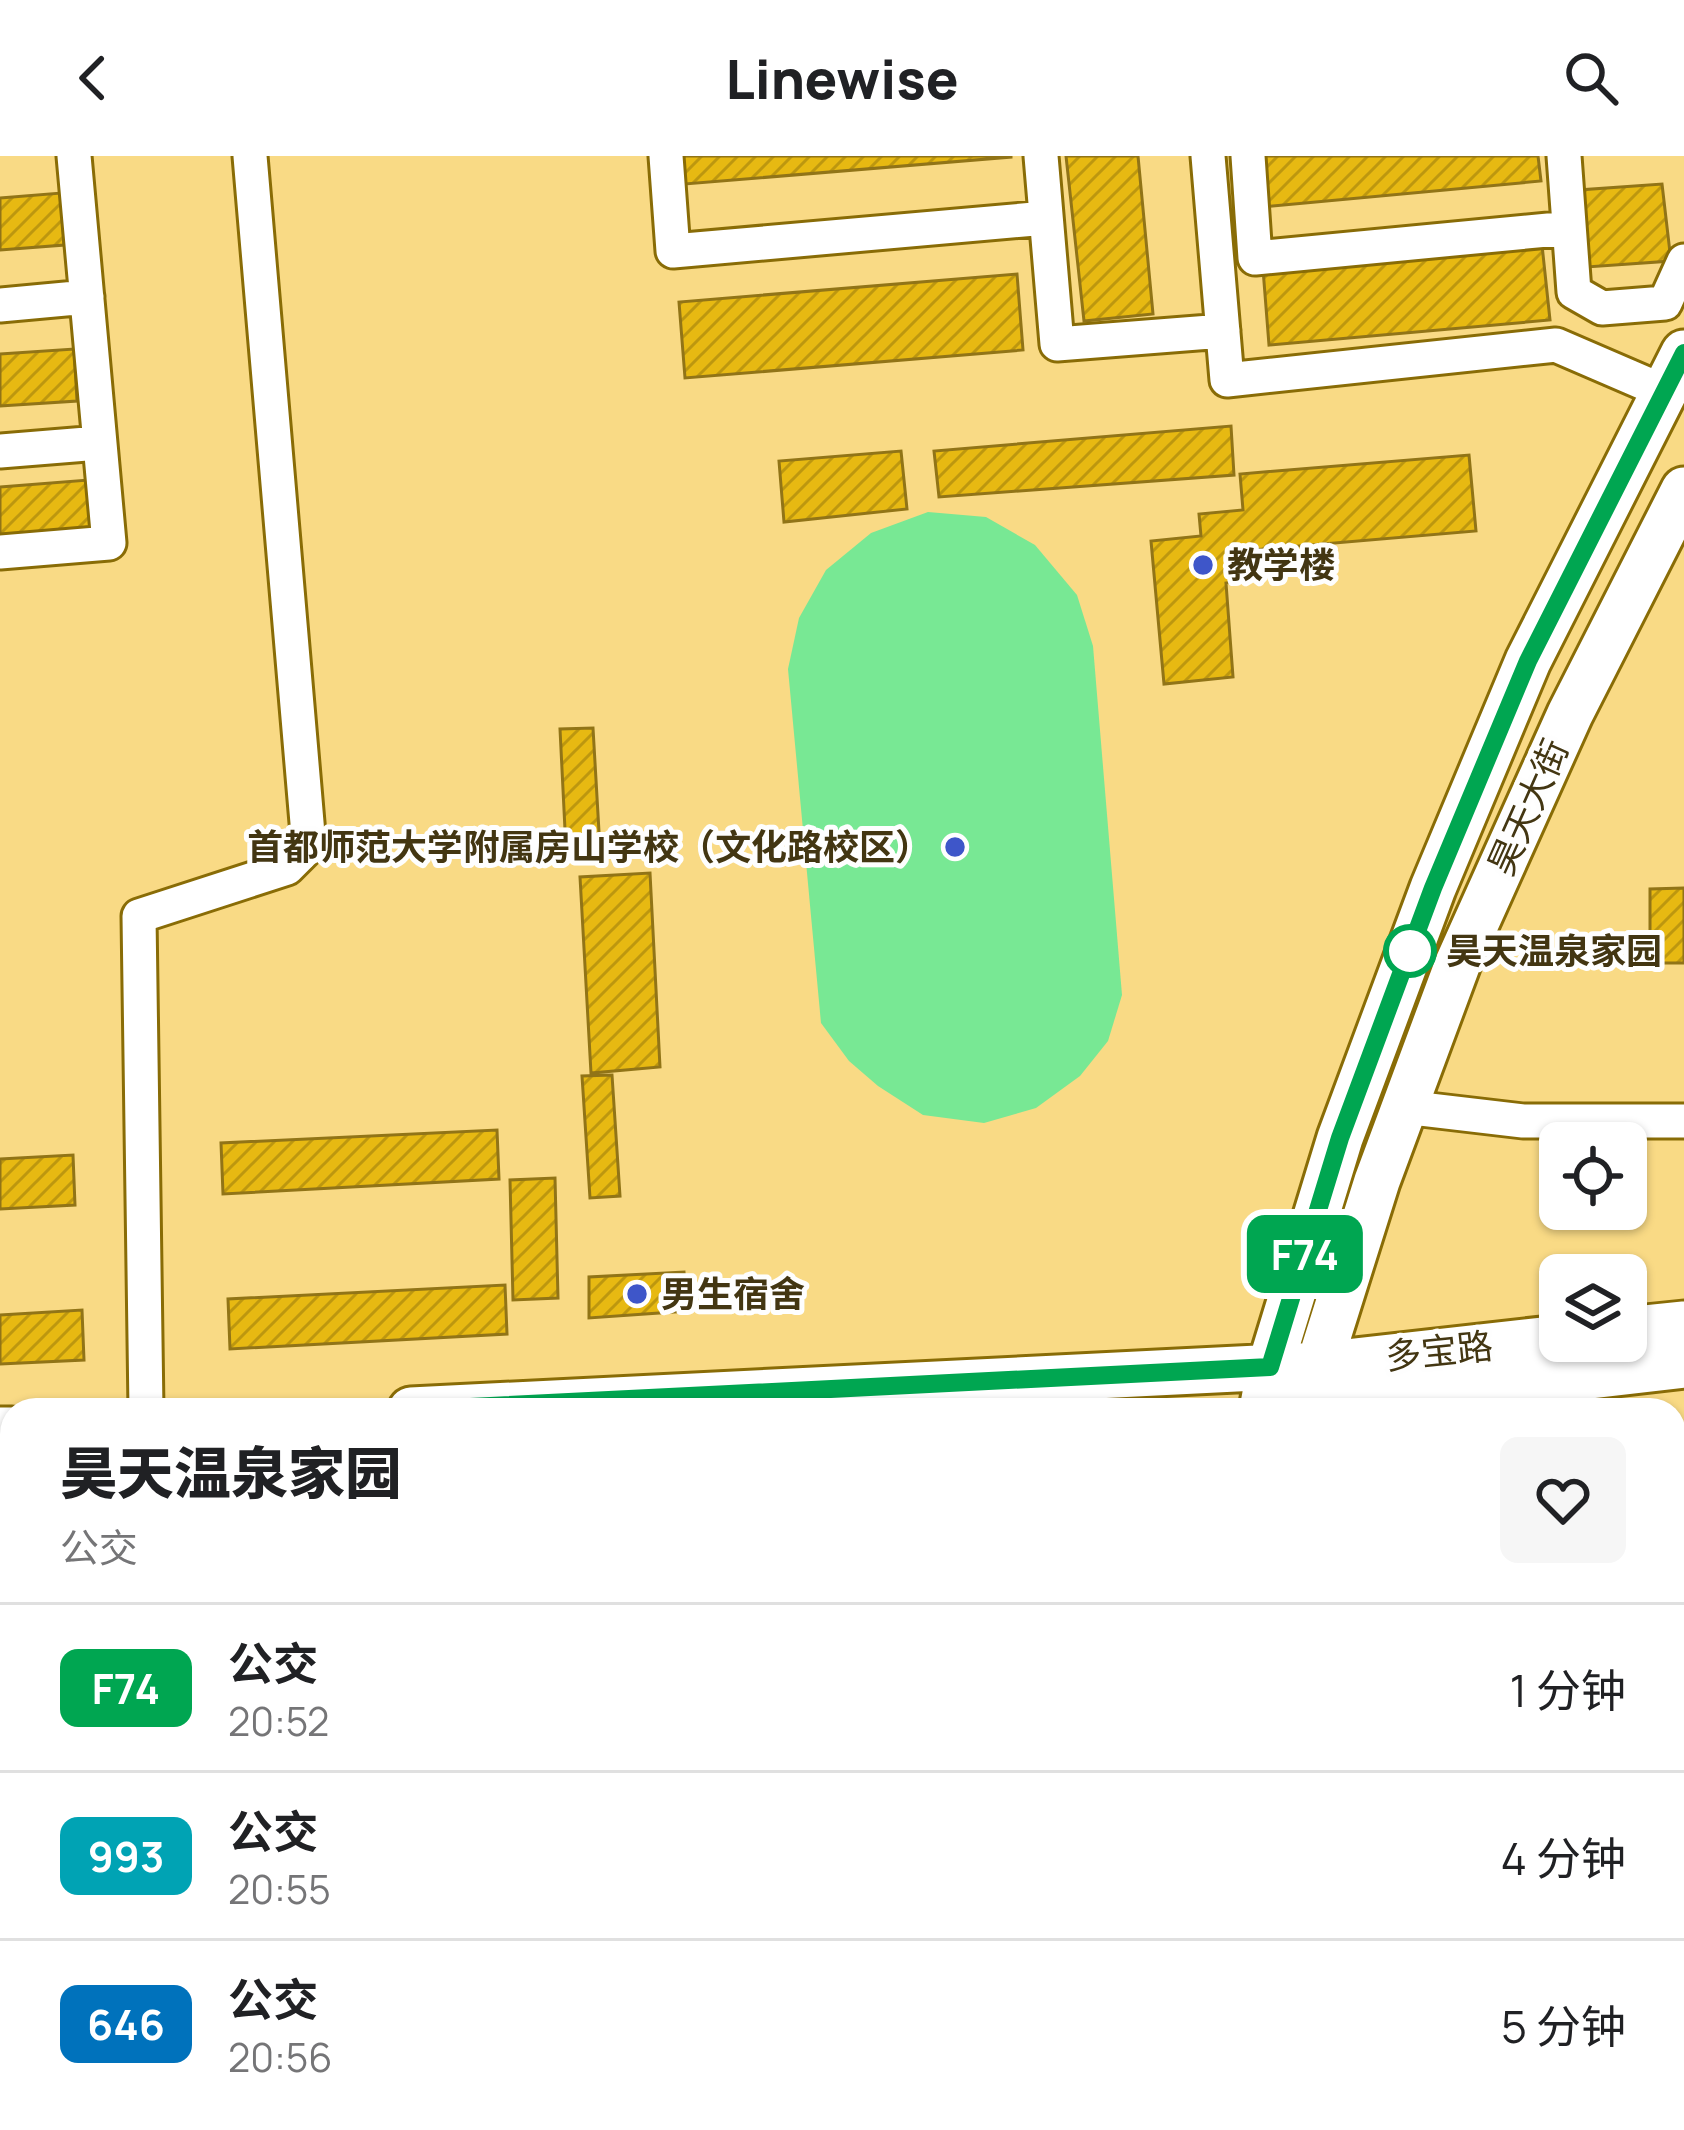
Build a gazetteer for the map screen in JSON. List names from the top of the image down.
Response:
{
  "streets": {
    "main road": ["昊天大街", "多宝路"]
  },
  "crossings": [
    ["昊天大街", "多宝路"]
  ],
  "places": [
    "教学楼",
    "首都师范大学附属房山学校（文化路校区）",
    "昊天温泉家园",
    "男生宿舍"
  ],
  "lines": ["bus line F74"],
  "page": {
    "header": "Linewise",
    "on_map": "F74",
    "heading": ["昊天温泉家园", "公交"],
    "list": [
      {
        "mark": "F74",
        "name": "公交",
        "note": "20:52",
        "value": "1 分钟"
      },
      {
        "mark": "993",
        "name": "公交",
        "note": "20:55",
        "value": "4 分钟"
      },
      {
        "mark": "646",
        "name": "公交",
        "note": "20:56",
        "value": "5 分钟"
      }
    ]
  }
}
